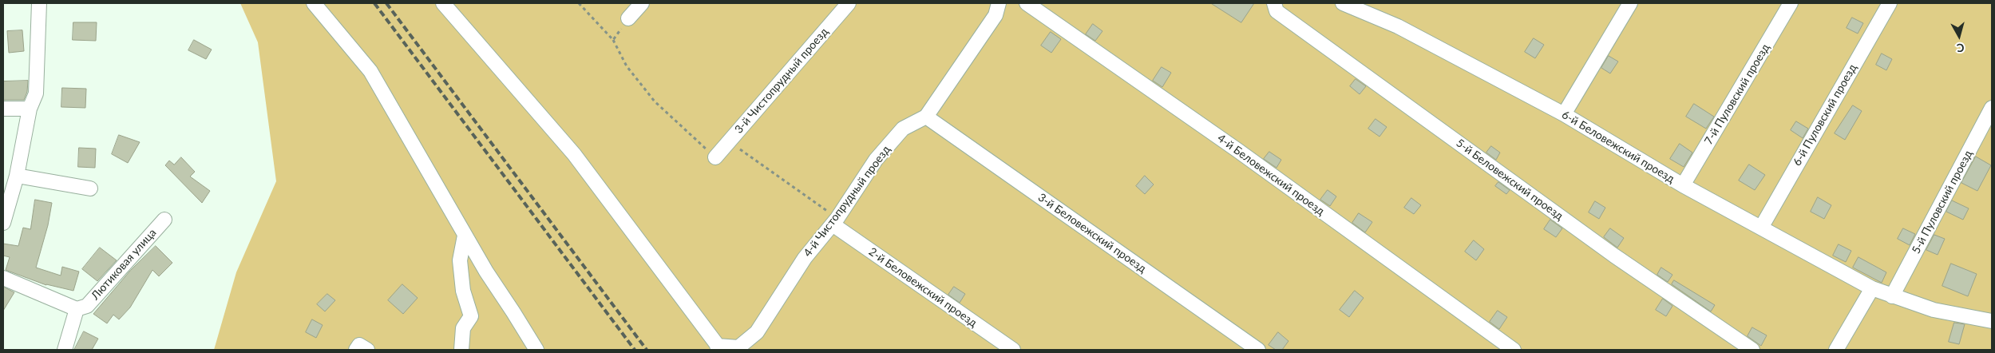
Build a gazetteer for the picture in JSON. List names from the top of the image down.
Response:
{
  "streets": {
    "street": [
      "3-й Чистопрудный проезд",
      "7-й Пуловский проезд",
      "6-й Пуловский проезд",
      "6-й Беловежский проезд",
      "4-й Беловежский проезд",
      "5-й Беловежский проезд",
      "4-й Чистопрудный проезд",
      "5-й Пуловский проезд",
      "3-й Беловежский проезд",
      "Лютиковая улица",
      "2-й Беловежский проезд"
    ]
  },
  "crossings": [
    ["7-й Пуловский проезд", "6-й Беловежский проезд"],
    ["6-й Пуловский проезд", "6-й Беловежский проезд"],
    ["6-й Беловежский проезд", "5-й Пуловский проезд"],
    ["4-й Чистопрудный проезд", "3-й Беловежский проезд"],
    ["4-й Чистопрудный проезд", "2-й Беловежский проезд"]
  ],
  "north": "bottom"
}
